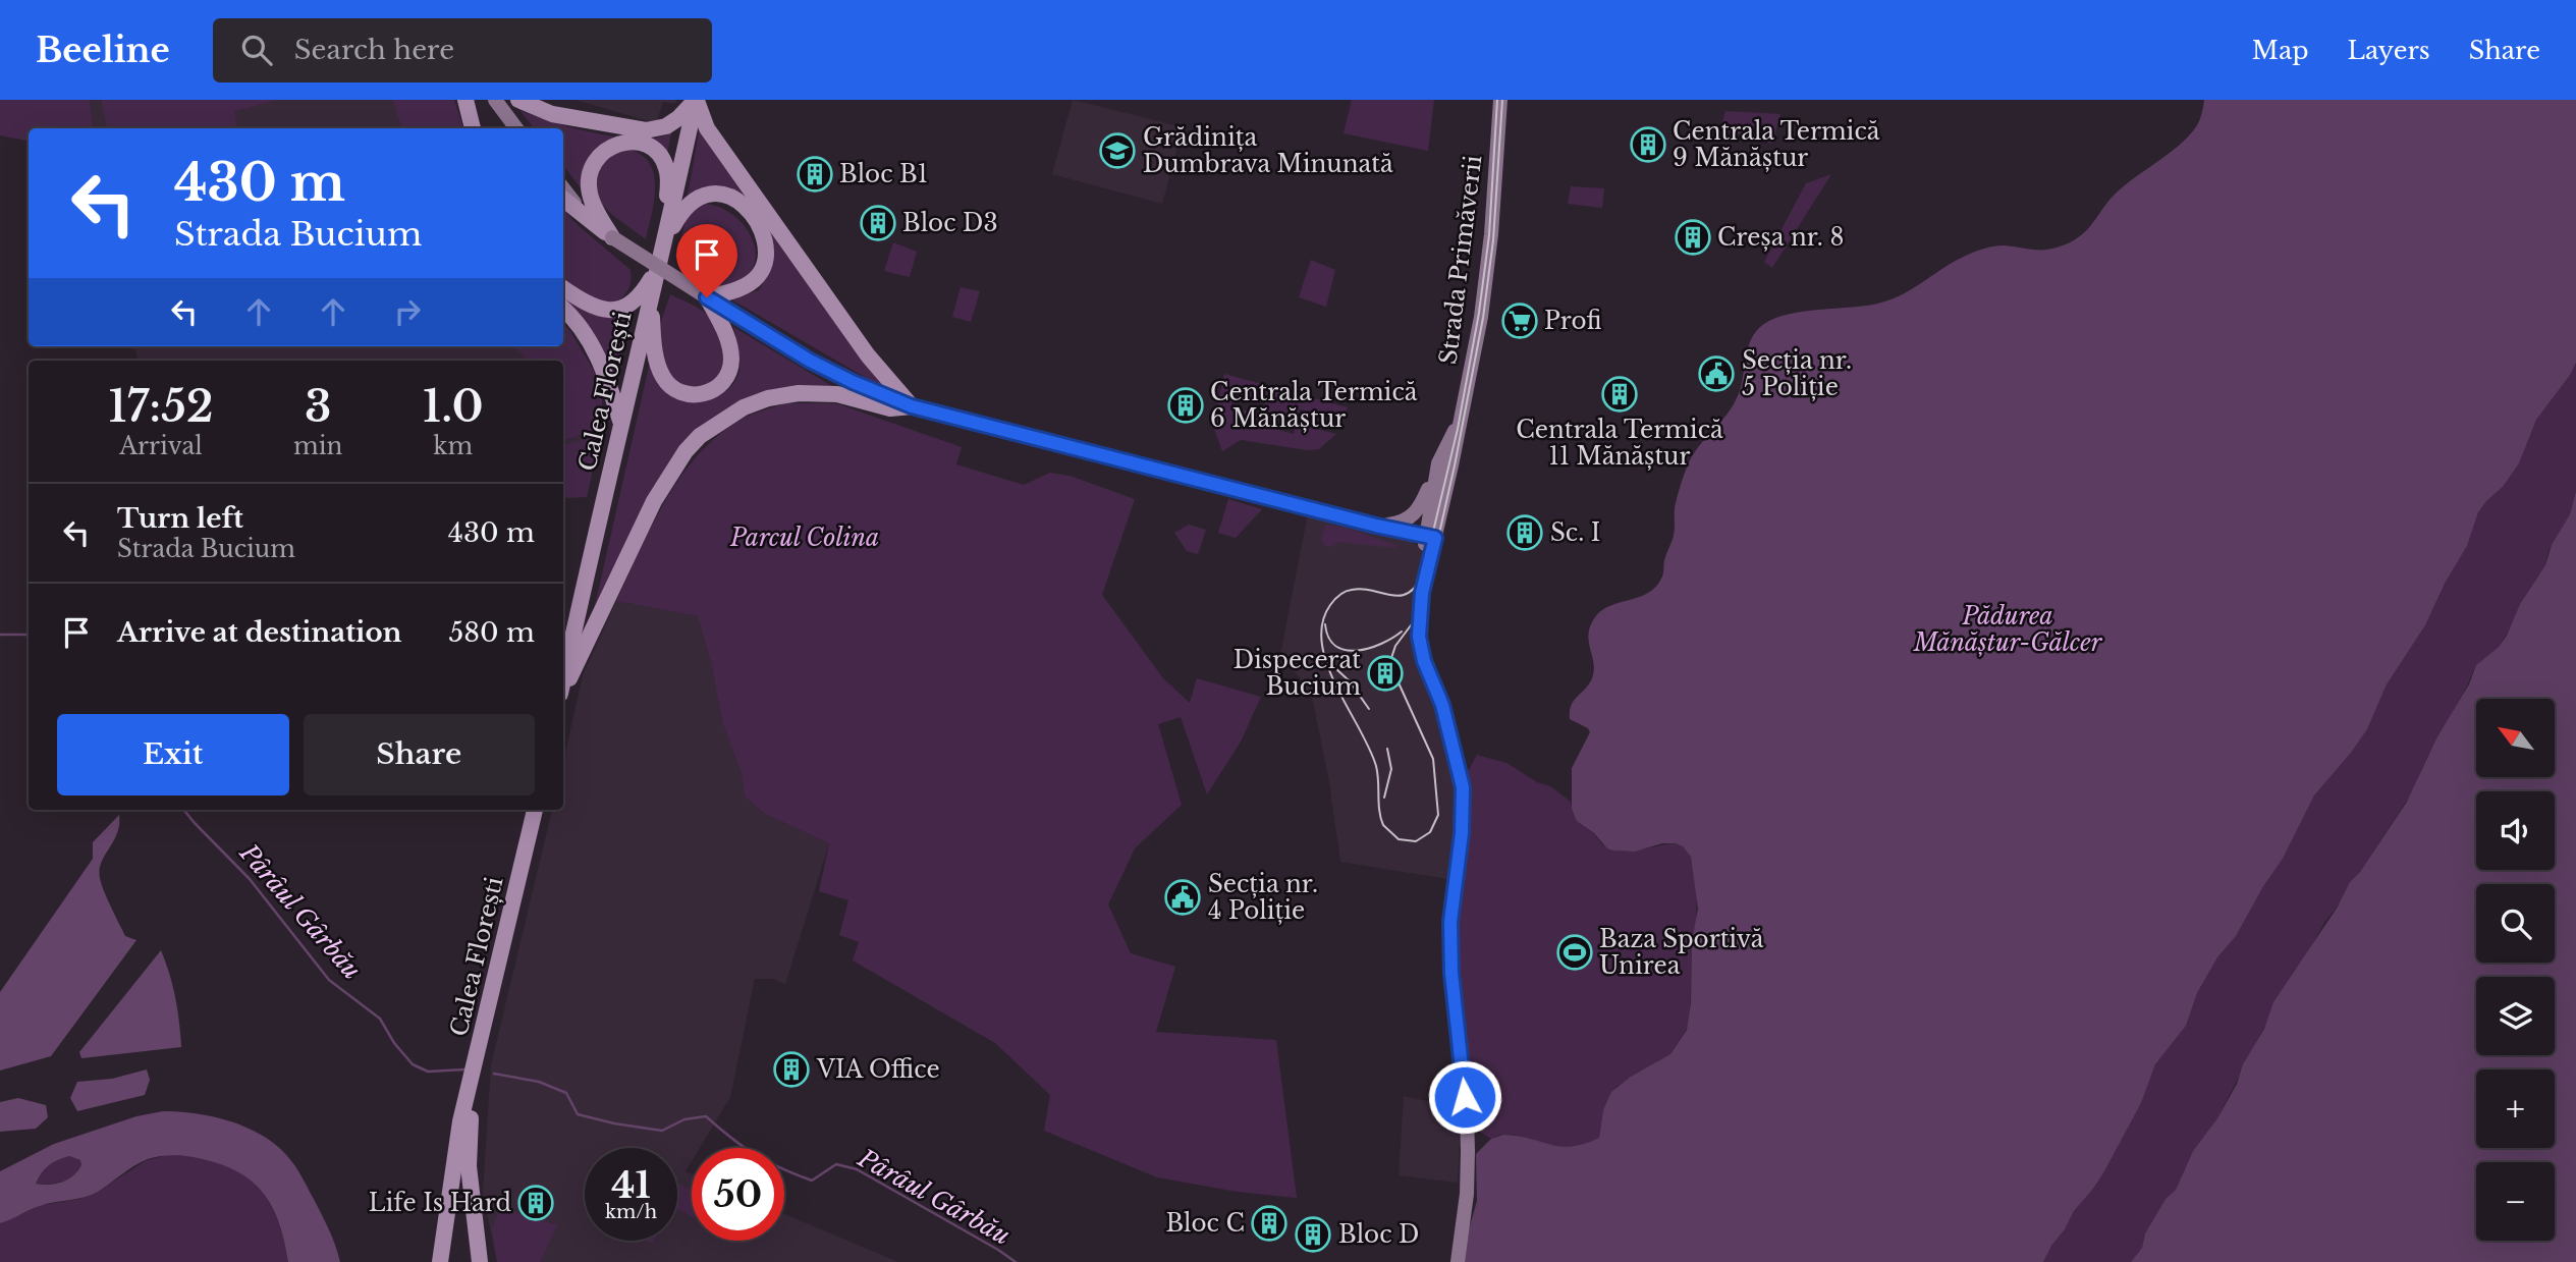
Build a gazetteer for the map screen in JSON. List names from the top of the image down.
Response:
{
  "streets": {
    "main road": ["Strada Primăverii", "Calea Florești"]
  },
  "water": ["Pârâul Gârbău"],
  "parks": ["Parcul Colina", "Pădurea Mănăștur-Gălcer"],
  "places": {
    "building": [
      "Centrala Termică 9 Mănăștur",
      "Bloc B1",
      "Bloc D3",
      "Creșa nr. 8",
      "Centrala Termică 11 Mănăștur",
      "Centrala Termică 6 Mănăștur",
      "Sc. I",
      "Dispecerat Bucium",
      "VIA Office",
      "Life Is Hard",
      "Bloc C",
      "Bloc D"
    ],
    "school or university": ["Grădinița Dumbrava Minunată"],
    "supermarket": ["Profi"],
    "public building": ["Secția nr. 5 Poliție", "Secția nr. 4 Poliție"],
    "sports": ["Baza Sportivă Unirea"]
  },
  "north": "top left",
  "page": {
    "header": "Beeline",
    "search": "Search here",
    "nav": ["Map", "Layers", "Share"],
    "turn": ["430 m", "Strada Bucium"],
    "eta": [
      "17:52",
      "Arrival",
      "3",
      "min",
      "1.0",
      "km"
    ],
    "list": [
      {
        "name": "Turn left",
        "note": "Strada Bucium",
        "value": "430 m"
      },
      {
        "name": "Arrive at destination",
        "value": "580 m"
      }
    ],
    "map_buttons": ["+", "−"],
    "buttons": ["Exit", "Share"],
    "speed": "41 km/h",
    "limit": "50"
  }
}
